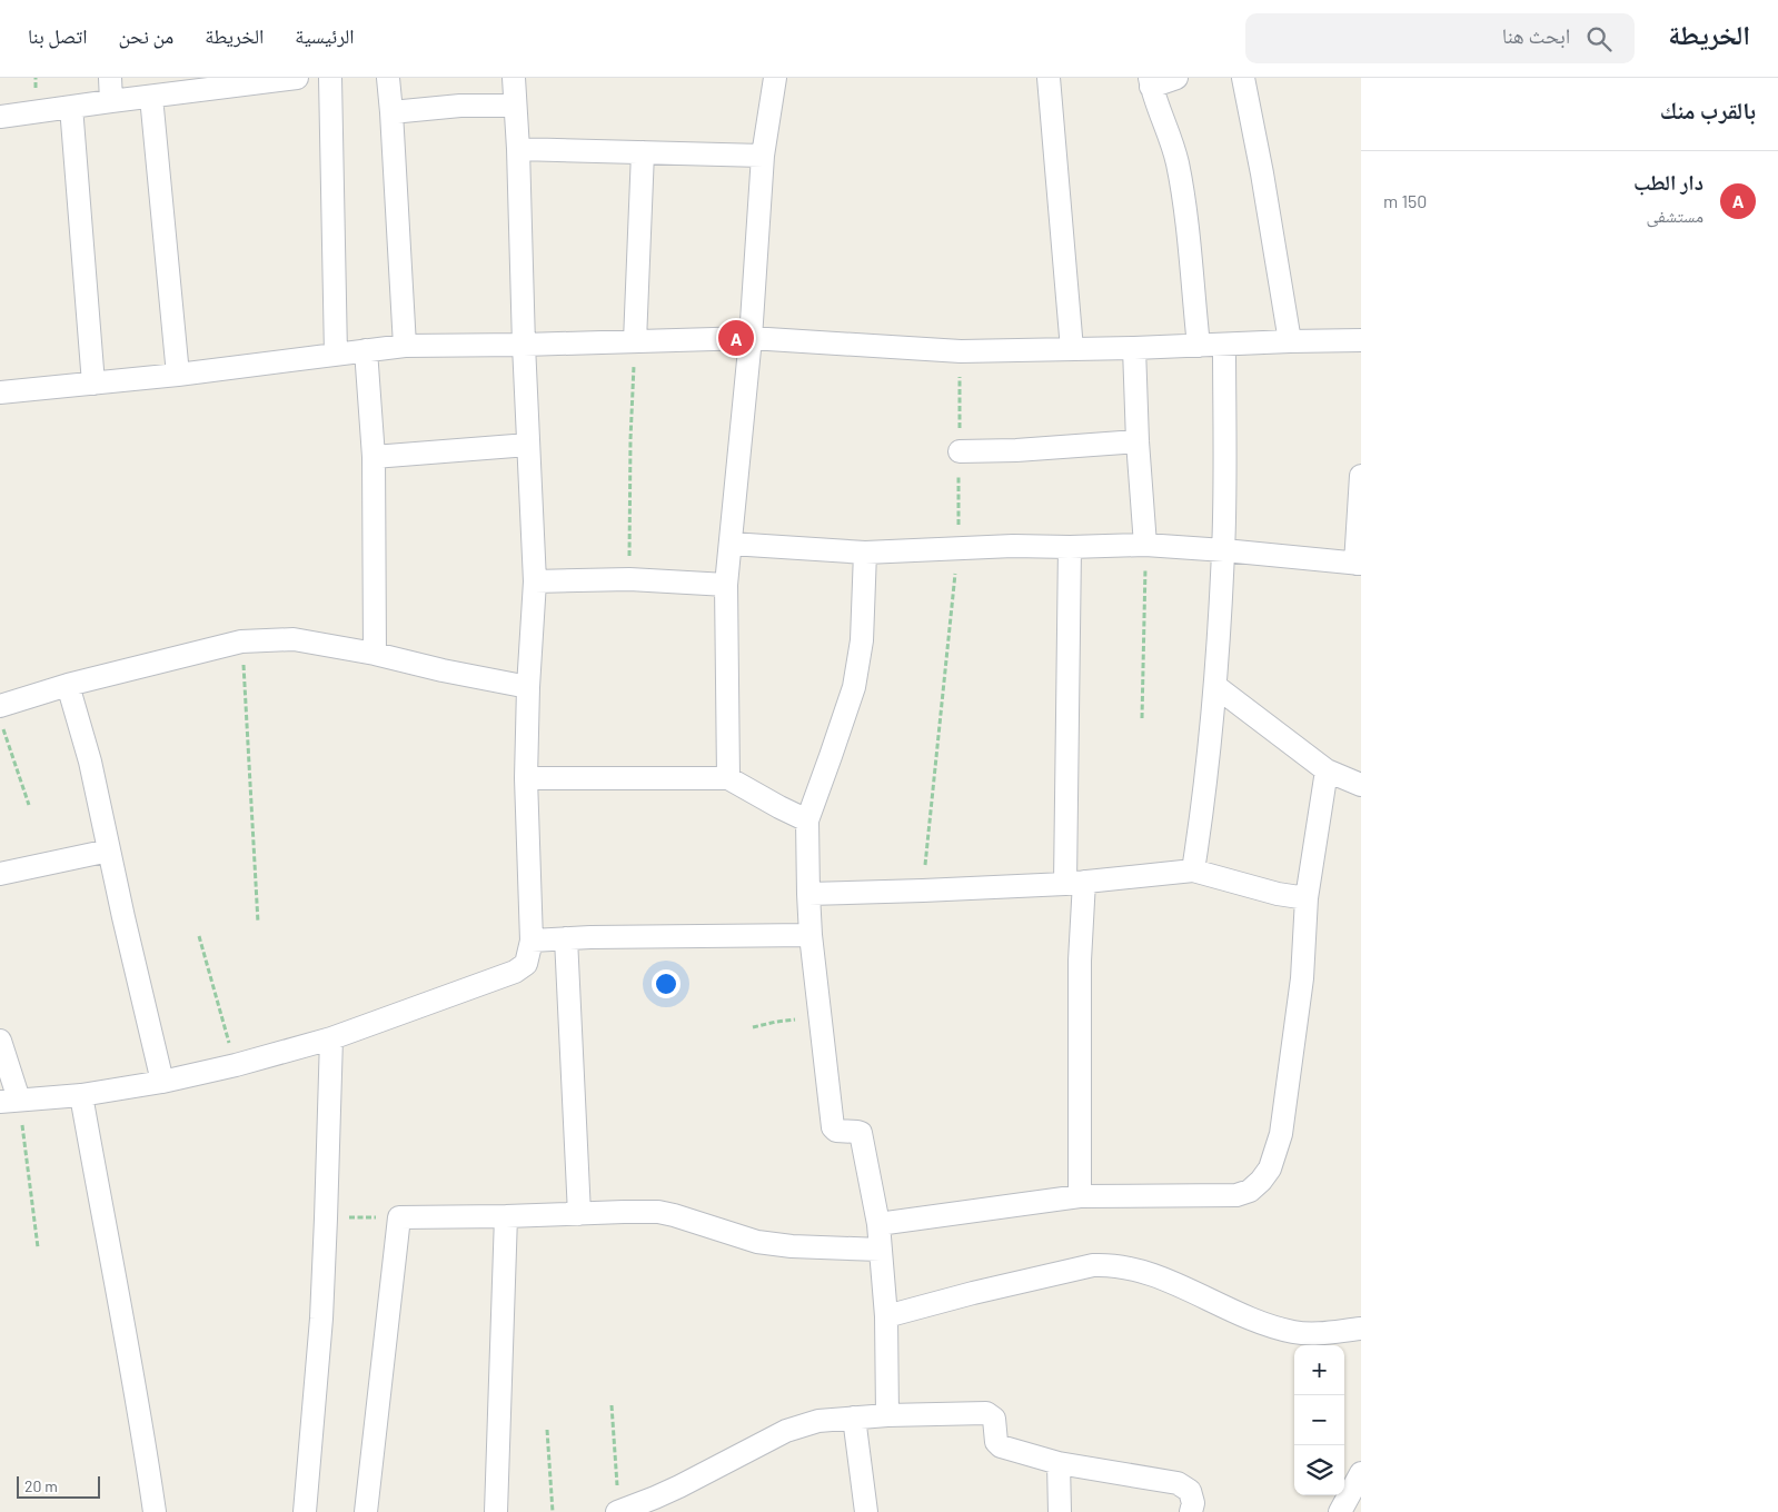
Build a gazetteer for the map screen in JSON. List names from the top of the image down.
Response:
{
  "scale_bar": "20 m",
  "page": {
    "header": "الخريطة",
    "search": "ابحث هنا",
    "nav": [
      "الرئيسية",
      "الخريطة",
      "من نحن",
      "اتصل بنا"
    ],
    "heading": "بالقرب منك",
    "list": [
      {
        "mark": "A",
        "name": "دار الطب",
        "note": "مستشفى",
        "value": "150 m"
      }
    ],
    "pins": "A",
    "map_buttons": ["+", "−"],
    "scale": "20 m"
  }
}
